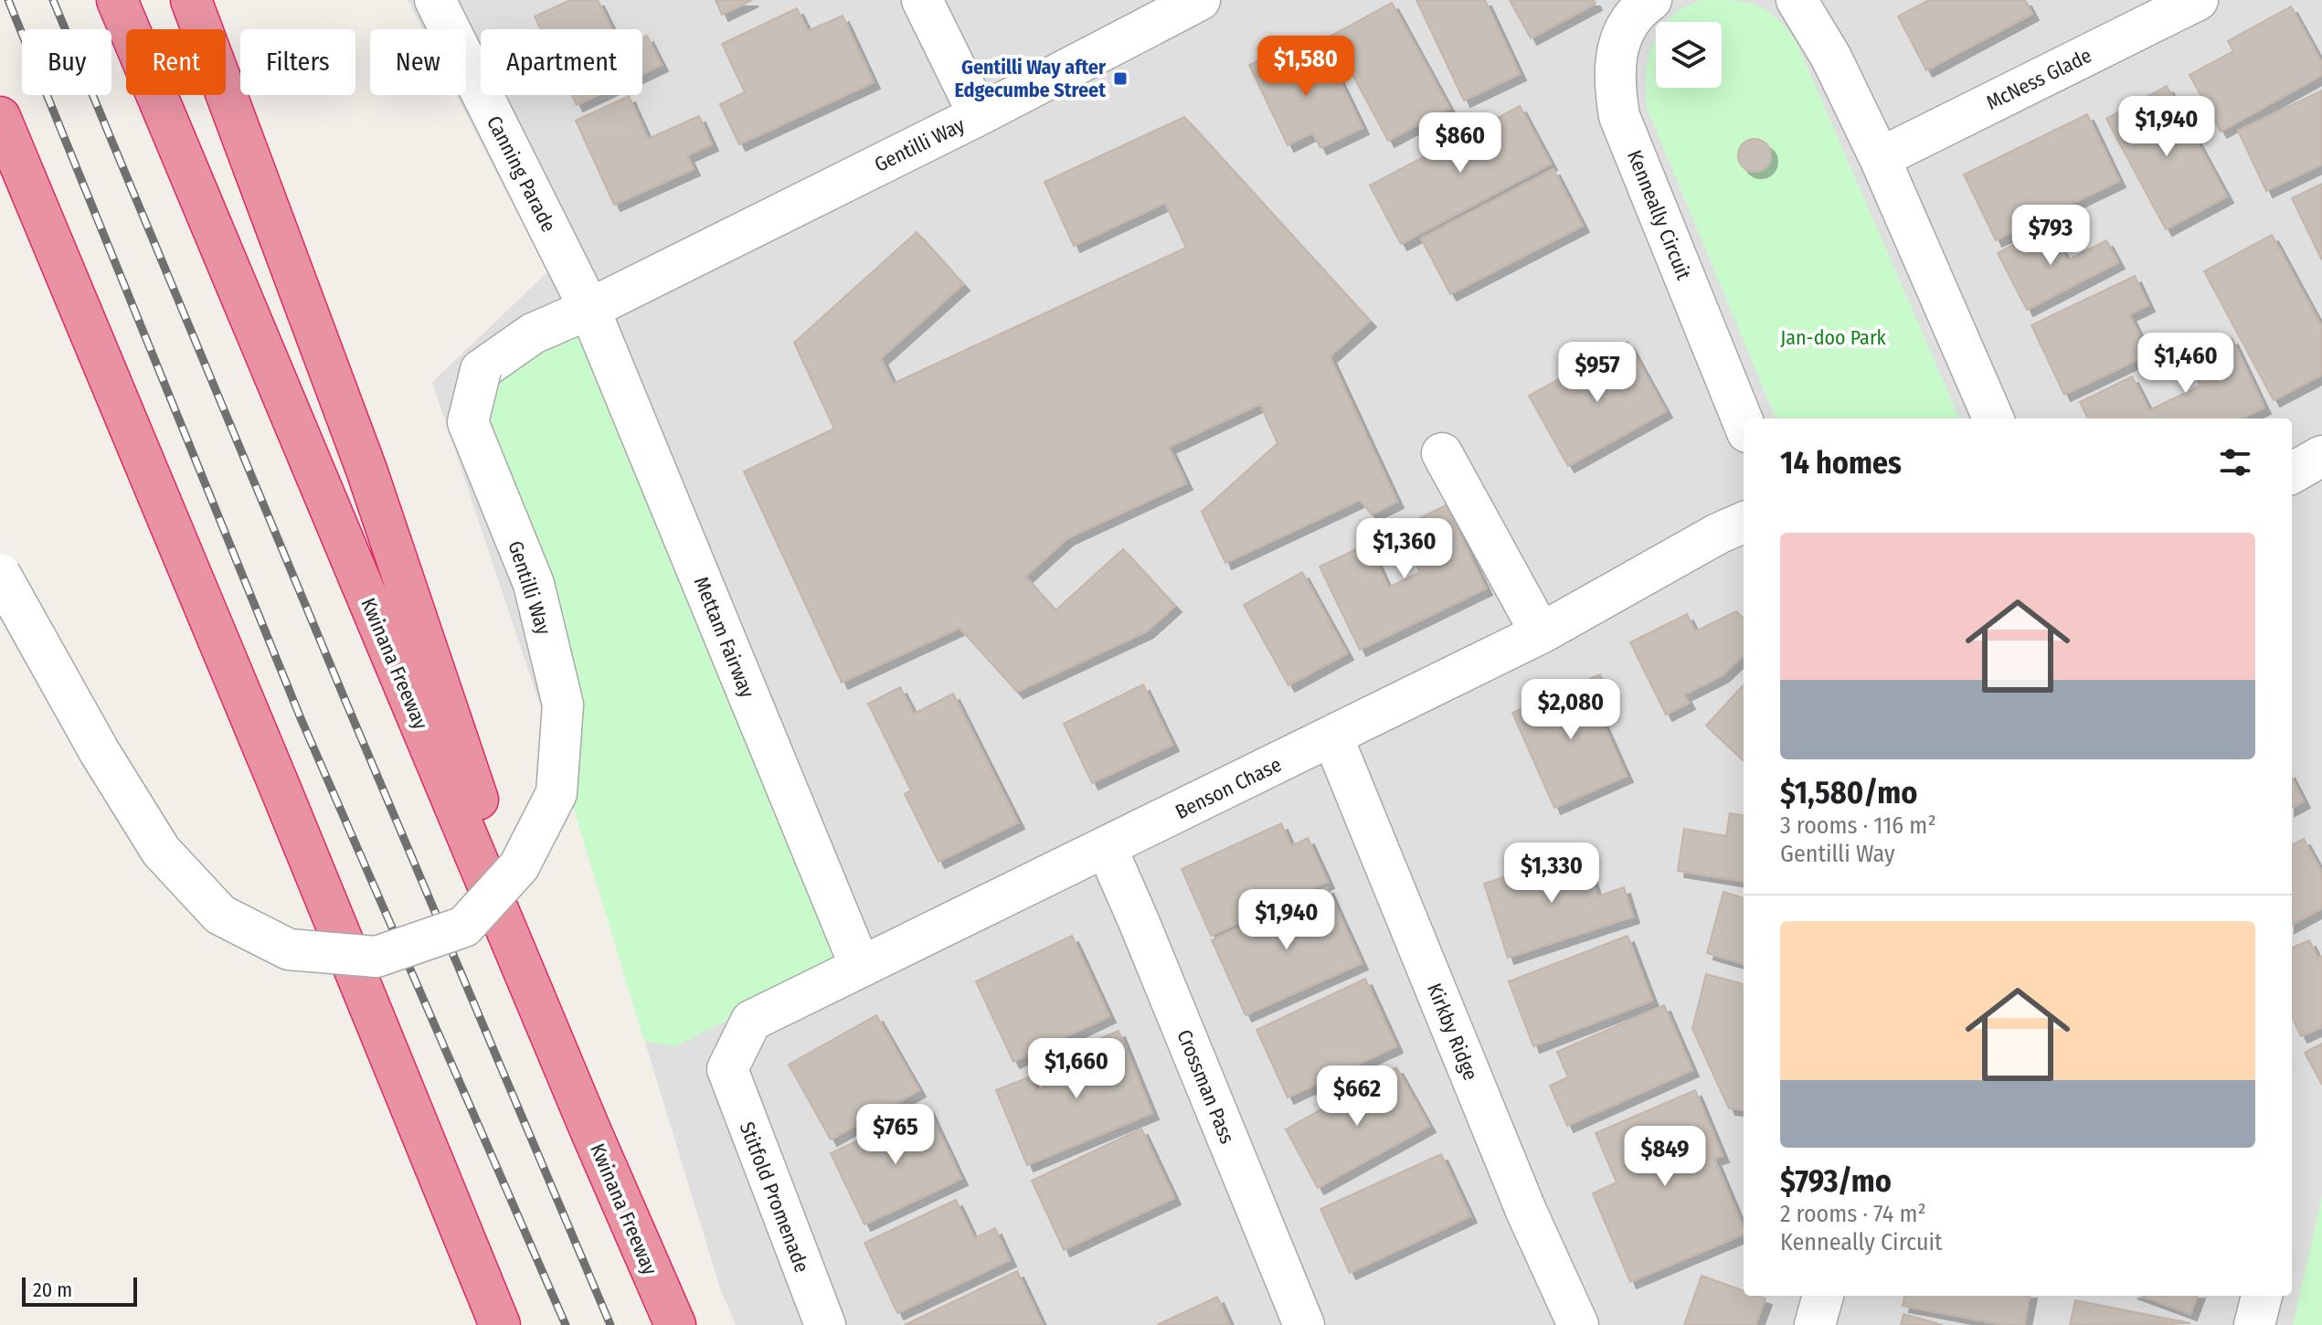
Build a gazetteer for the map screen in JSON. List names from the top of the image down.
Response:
{
  "streets": {
    "highway": ["Kwinana Freeway"],
    "street": [
      "McNess Glade",
      "Gentilli Way",
      "Canning Parade",
      "Kenneally Circuit",
      "Mettam Fairway",
      "Benson Chase",
      "Kirkby Ridge",
      "Crossman Pass",
      "Stitfold Promenade"
    ]
  },
  "crossings": [
    ["Gentilli Way", "Canning Parade"],
    ["Gentilli Way", "Mettam Fairway"],
    ["Canning Parade", "Mettam Fairway"],
    ["Mettam Fairway", "Benson Chase"],
    ["Benson Chase", "Kirkby Ridge"],
    ["Benson Chase", "Crossman Pass"],
    ["Benson Chase", "Stitfold Promenade"]
  ],
  "parks": ["Jan-doo Park"],
  "places": {
    "transit": ["Gentilli Way after Edgecumbe Street"]
  },
  "scale_bar": "20 m",
  "page": {
    "chip": [
      "Buy",
      "Rent",
      "Filters",
      "New",
      "Apartment"
    ],
    "price": [
      "$1,580",
      "$1,940",
      "$860",
      "$793",
      "$1,460",
      "$957",
      "$1,360",
      "$2,080",
      "$1,330",
      "$1,940",
      "$1,660",
      "$662",
      "$765",
      "$849"
    ],
    "heading": "14 homes",
    "list": [
      {
        "name": "$1,580/mo",
        "note": "3 rooms · 116 m² · Gentilli Way"
      },
      {
        "name": "$793/mo",
        "note": "2 rooms · 74 m² · Kenneally Circuit"
      }
    ],
    "scale": "20 m"
  }
}
